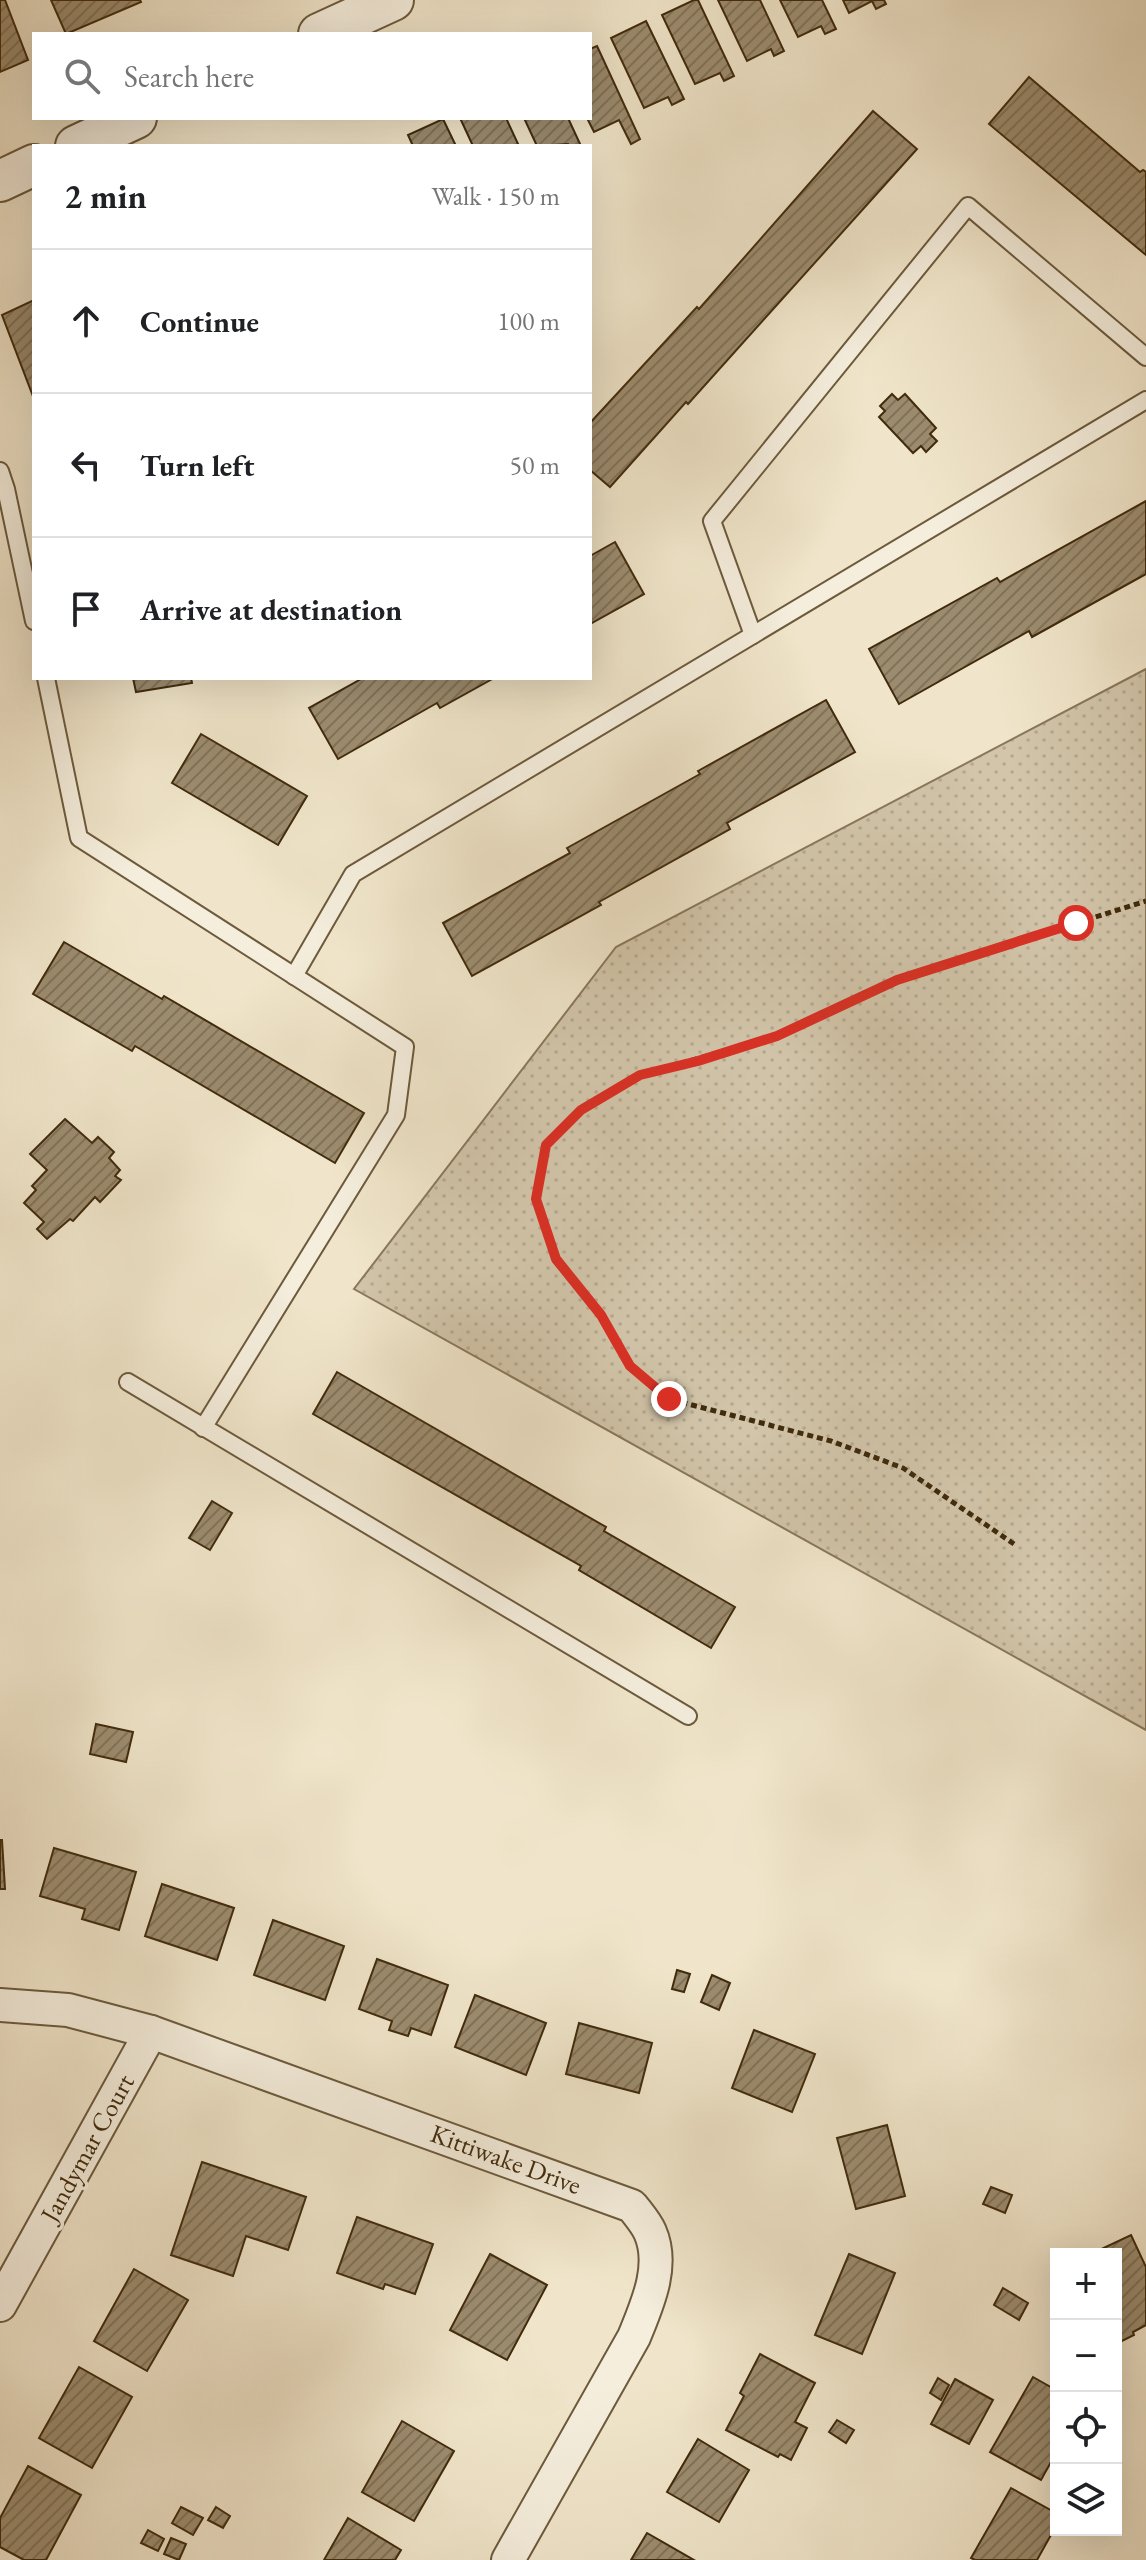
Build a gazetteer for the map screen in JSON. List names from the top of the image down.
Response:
{
  "streets": {
    "street": ["Jandymar Court", "Kittiwake Drive"]
  },
  "crossings": [
    ["Jandymar Court", "Kittiwake Drive"]
  ],
  "page": {
    "search": "Search here",
    "heading": ["2 min", "Walk · 150 m"],
    "list": [
      ["Continue", "100 m"],
      ["Turn left", "50 m"],
      "Arrive at destination"
    ],
    "map_buttons": ["+", "−"]
  }
}
